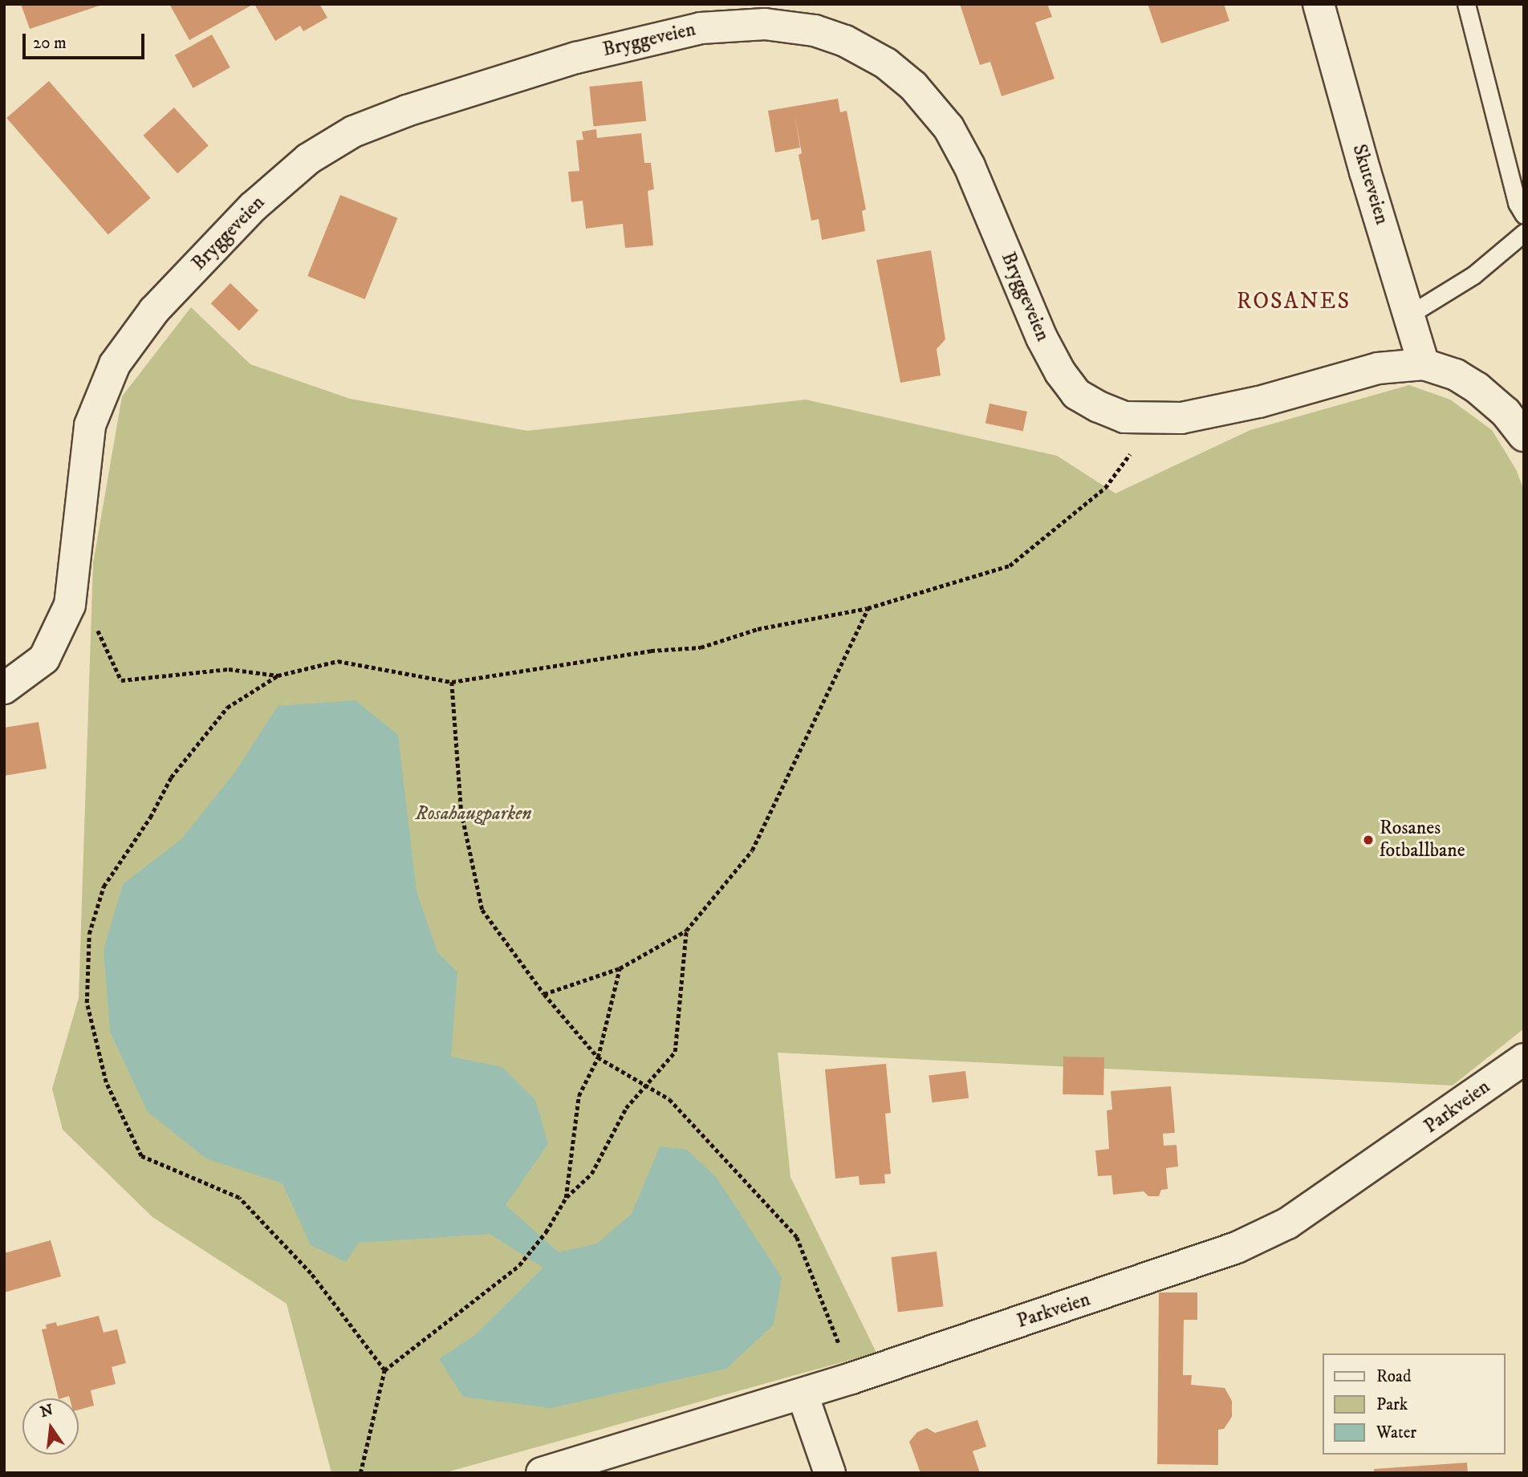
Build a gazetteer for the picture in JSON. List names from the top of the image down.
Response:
{
  "streets": {
    "street": ["Bryggeveien", "Skuteveien", "Parkveien"]
  },
  "crossings": [
    ["Bryggeveien", "Skuteveien"]
  ],
  "districts": ["ROSANES"],
  "parks": ["Rosahaugparken"],
  "places": ["Rosanes fotballbane"],
  "legend": ["Road", "Park", "Water"],
  "scale_bar": "20 m",
  "north": "top"
}
